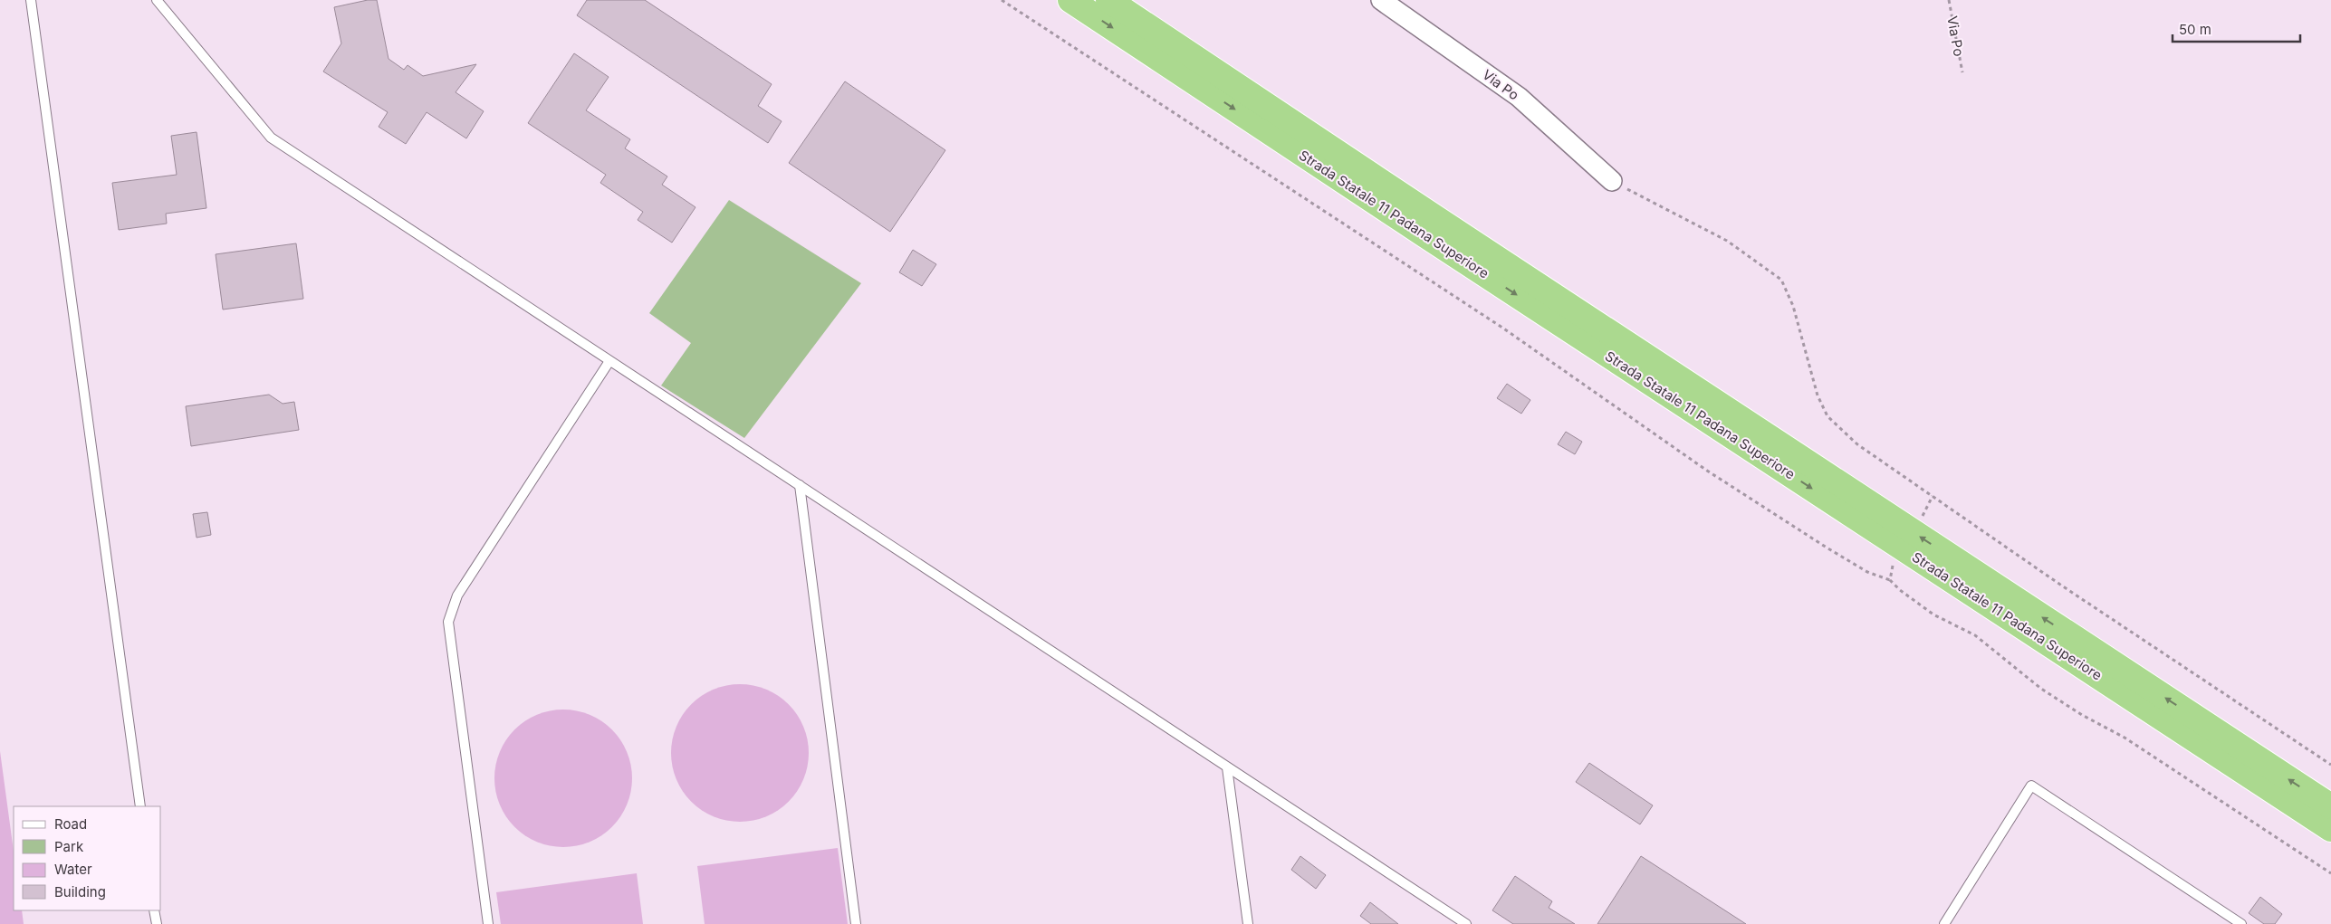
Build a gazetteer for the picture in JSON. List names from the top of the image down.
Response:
{
  "streets": {
    "highway": ["Strada Statale 11 Padana Superiore"],
    "street": ["Via Po"]
  },
  "legend": [
    "Road",
    "Park",
    "Water",
    "Building"
  ],
  "scale_bar": "50 m"
}
